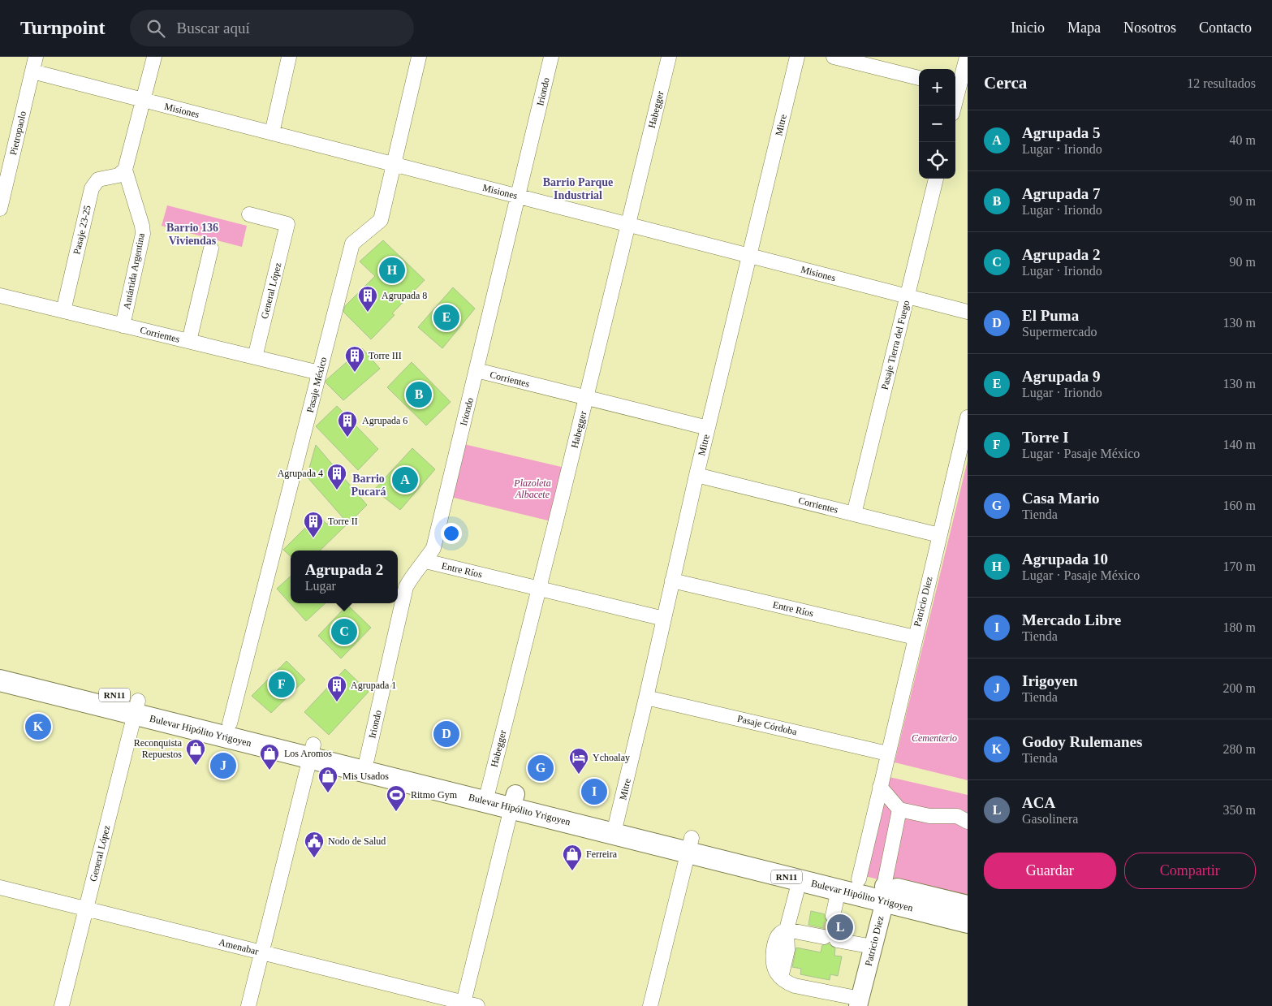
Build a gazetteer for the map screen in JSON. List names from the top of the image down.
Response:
{
  "streets": {
    "highway": ["RN11", "Bulevar Hipólito Yrigoyen"],
    "main road": ["Patricio Diez"],
    "street": [
      "Iriondo",
      "Habegger",
      "Misiones",
      "Mitre",
      "Pietropaolo",
      "Pasaje 23-25",
      "Antártida Argentina",
      "General López",
      "Corrientes",
      "Pasaje Tierra del Fuego",
      "Pasaje México",
      "Entre Ríos",
      "Pasaje Córdoba",
      "Amenabar"
    ]
  },
  "crossings": [
    ["Iriondo", "Misiones"],
    ["Iriondo", "Corrientes"],
    ["Iriondo", "Entre Ríos"],
    ["Iriondo", "Bulevar Hipólito Yrigoyen"],
    ["Habegger", "Misiones"],
    ["Habegger", "Corrientes"],
    ["Habegger", "Entre Ríos"],
    ["Habegger", "Bulevar Hipólito Yrigoyen"],
    ["Misiones", "Mitre"],
    ["Misiones", "Pietropaolo"],
    ["Misiones", "Pasaje Tierra del Fuego"],
    ["Misiones", "Pasaje México"],
    ["Mitre", "Corrientes"],
    ["Mitre", "Entre Ríos"],
    ["Mitre", "Pasaje Córdoba"],
    ["Mitre", "Bulevar Hipólito Yrigoyen"],
    ["Pasaje 23-25", "Antártida Argentina"],
    ["Pasaje 23-25", "Corrientes"],
    ["Antártida Argentina", "Corrientes"],
    ["General López", "Corrientes"],
    ["General López", "Bulevar Hipólito Yrigoyen"],
    ["General López", "Amenabar"],
    ["Corrientes", "Pasaje Tierra del Fuego"],
    ["Corrientes", "Pasaje México"],
    ["Corrientes", "Patricio Diez"],
    ["Pasaje México", "Bulevar Hipólito Yrigoyen"],
    ["Entre Ríos", "Patricio Diez"],
    ["Patricio Diez", "Pasaje Córdoba"],
    ["Patricio Diez", "Bulevar Hipólito Yrigoyen"]
  ],
  "districts": ["Barrio Parque Industrial", "Barrio 136 Viviendas", "Barrio Pucará"],
  "parks": ["Plazoleta Albacete", "Cementerio"],
  "places": {
    "building": [
      "Agrupada 8",
      "Torre III",
      "Agrupada 6",
      "Agrupada 4",
      "Torre II",
      "Agrupada 1"
    ],
    "shop": [
      "Reconquista Repuestos",
      "Los Aromos",
      "Mis Usados",
      "Ferreira"
    ],
    "hotel": ["Ychoalay"],
    "sports": ["Ritmo Gym"],
    "public building": ["Nodo de Salud"]
  },
  "page": {
    "header": "Turnpoint",
    "search": "Buscar aquí",
    "nav": [
      "Inicio",
      "Mapa",
      "Nosotros",
      "Contacto"
    ],
    "heading": ["Cerca", "12 resultados"],
    "map_buttons": ["+", "−"],
    "list": [
      {
        "mark": "A",
        "name": "Agrupada 5",
        "note": "Lugar · Iriondo",
        "value": "40 m"
      },
      {
        "mark": "B",
        "name": "Agrupada 7",
        "note": "Lugar · Iriondo",
        "value": "90 m"
      },
      {
        "mark": "C",
        "name": "Agrupada 2",
        "note": "Lugar · Iriondo",
        "value": "90 m"
      },
      {
        "mark": "D",
        "name": "El Puma",
        "note": "Supermercado",
        "value": "130 m"
      },
      {
        "mark": "E",
        "name": "Agrupada 9",
        "note": "Lugar · Iriondo",
        "value": "130 m"
      },
      {
        "mark": "F",
        "name": "Torre I",
        "note": "Lugar · Pasaje México",
        "value": "140 m"
      },
      {
        "mark": "G",
        "name": "Casa Mario",
        "note": "Tienda",
        "value": "160 m"
      },
      {
        "mark": "H",
        "name": "Agrupada 10",
        "note": "Lugar · Pasaje México",
        "value": "170 m"
      },
      {
        "mark": "I",
        "name": "Mercado Libre",
        "note": "Tienda",
        "value": "180 m"
      },
      {
        "mark": "J",
        "name": "Irigoyen",
        "note": "Tienda",
        "value": "200 m"
      },
      {
        "mark": "K",
        "name": "Godoy Rulemanes",
        "note": "Tienda",
        "value": "280 m"
      },
      {
        "mark": "L",
        "name": "ACA",
        "note": "Gasolinera",
        "value": "350 m"
      }
    ],
    "pins": [
      "H",
      "E",
      "B",
      "A",
      "C",
      "F",
      "K",
      "D",
      "J",
      "G",
      "I",
      "L"
    ],
    "popup": ["Agrupada 2", "Lugar"],
    "buttons": ["Guardar", "Compartir"]
  }
}
